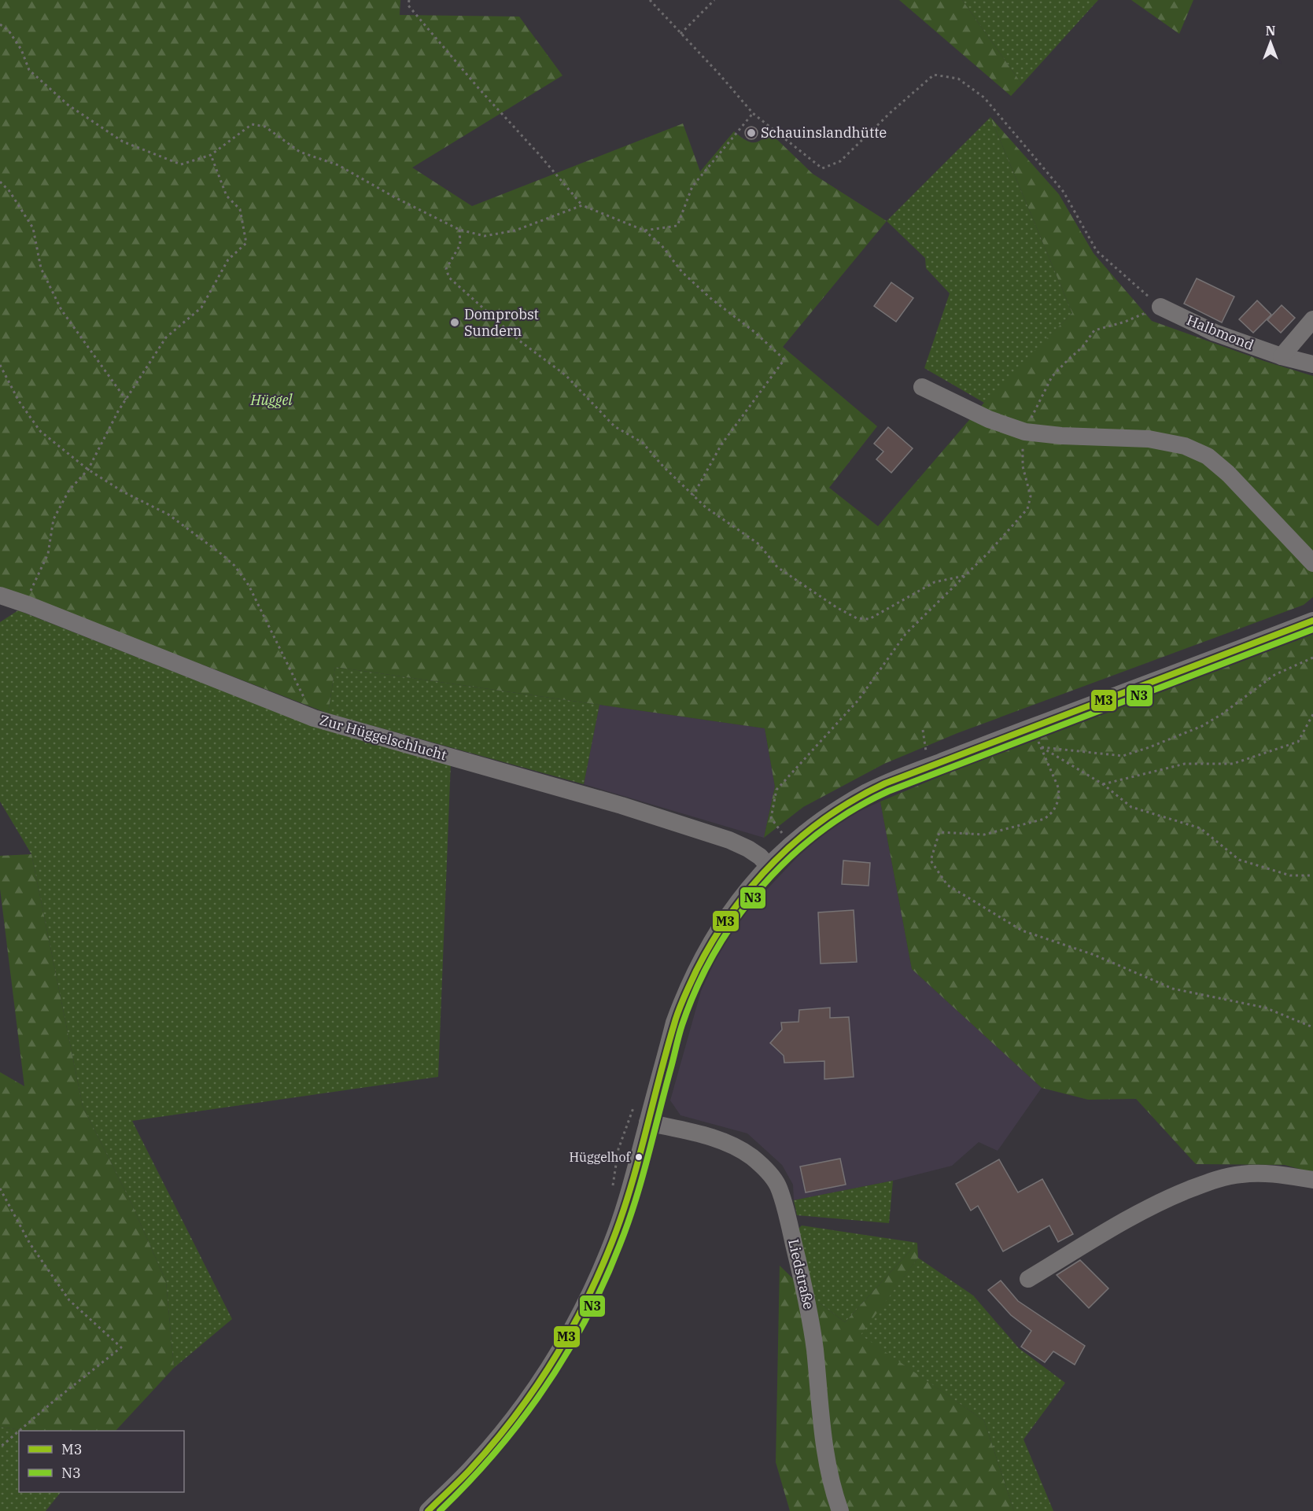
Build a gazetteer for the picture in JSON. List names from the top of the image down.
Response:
{
  "streets": {
    "street": ["Halbmond", "Zur Hüggelschlucht", "Liedstraße"]
  },
  "parks": ["Hüggel"],
  "places": ["Schauinslandhütte", "Domprobst Sundern", "Hüggelhof"],
  "lines": ["transit line M3", "transit line N3"],
  "legend": ["M3", "N3"],
  "north": "top"
}
